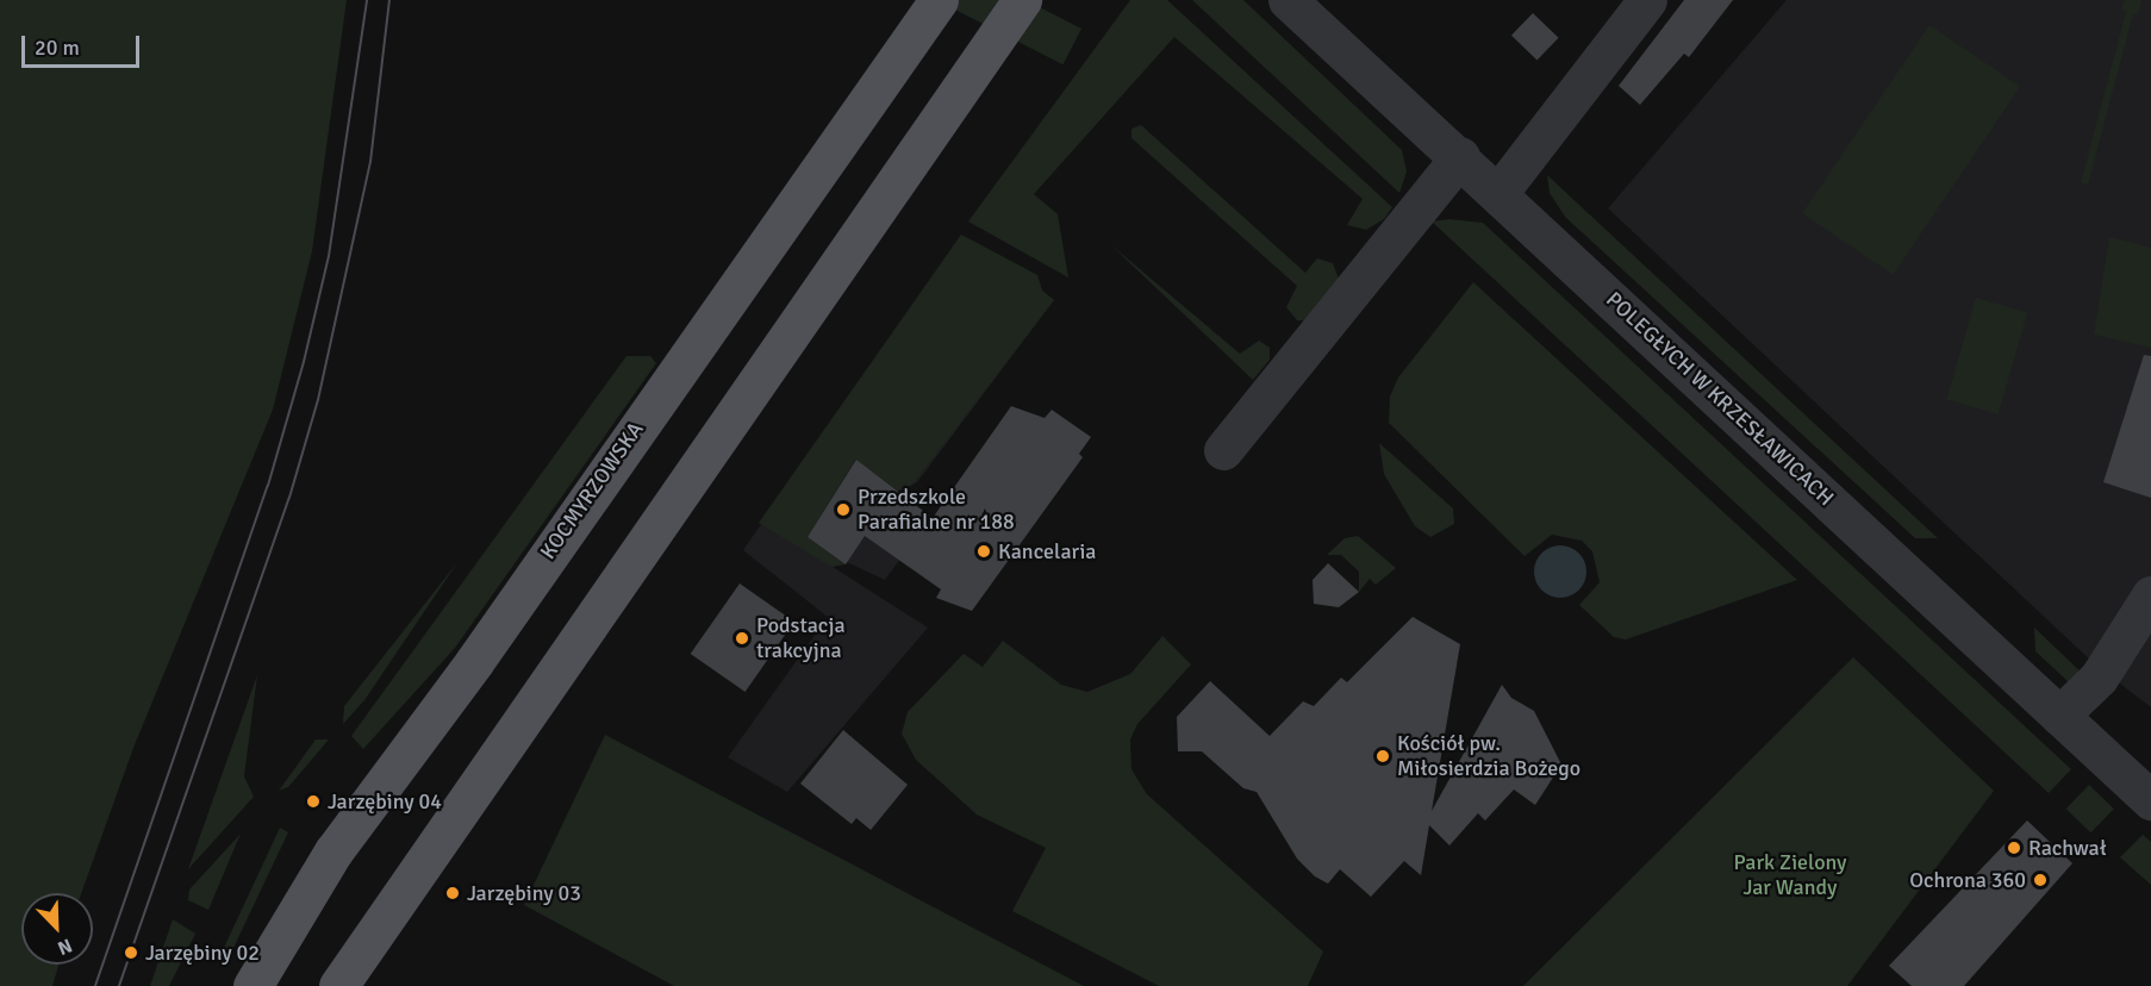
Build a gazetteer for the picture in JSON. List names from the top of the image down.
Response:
{
  "streets": {
    "main road": ["KOCMYRZOWSKA"],
    "street": ["POLEGŁYCH W KRZESŁAWICACH"]
  },
  "parks": ["Park Zielony Jar Wandy"],
  "places": [
    "Przedszkole Parafialne nr 188",
    "Kancelaria",
    "Podstacja trakcyjna",
    "Kościół pw. Miłosierdzia Bożego",
    "Jarzębiny 04",
    "Rachwał",
    "Ochrona 360",
    "Jarzębiny 03",
    "Jarzębiny 02"
  ],
  "scale_bar": "20 m",
  "north": "bottom right"
}
